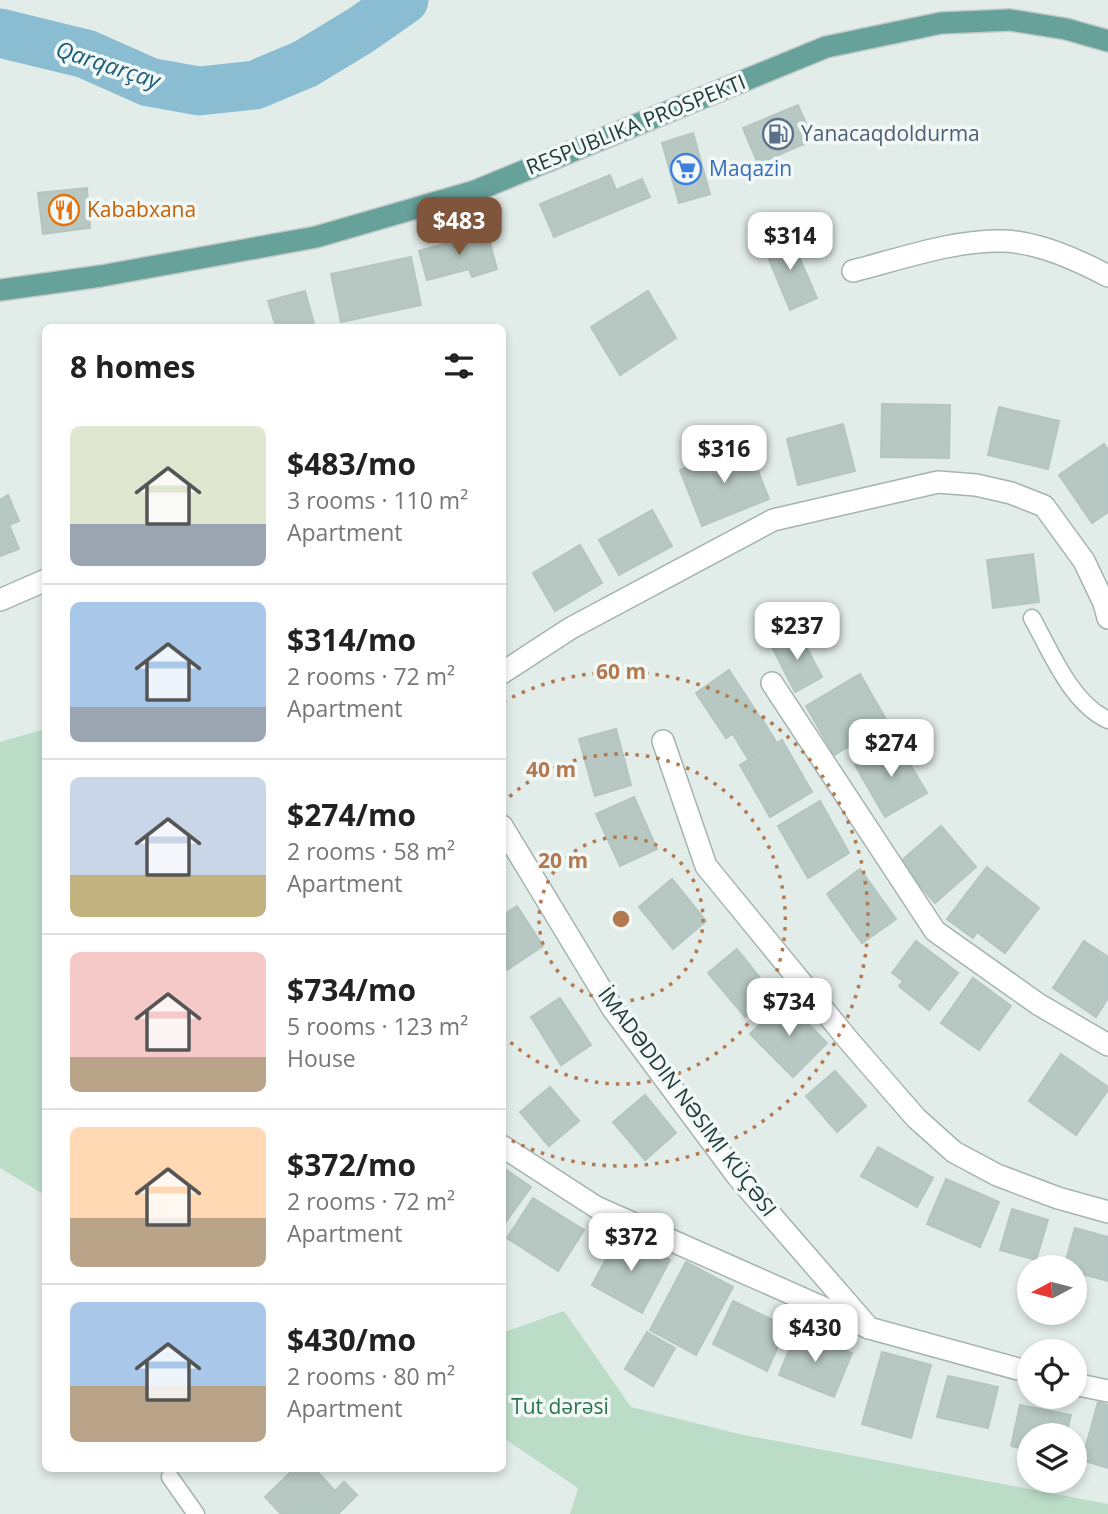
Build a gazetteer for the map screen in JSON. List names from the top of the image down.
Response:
{
  "streets": {
    "main road": ["RESPUBLIKA PROSPEKTI"],
    "street": ["İMADƏDDIN NƏSIMI KÜÇƏSI"]
  },
  "water": ["Qarqarçay"],
  "parks": ["Tut dərəsi"],
  "places": {
    "fuel station": ["Yanacaqdoldurma"],
    "supermarket": ["Maqazin"],
    "restaurant": ["Kababxana"]
  },
  "north": "left",
  "page": {
    "price": [
      "$483",
      "$314",
      "$316",
      "$237",
      "$274",
      "$734",
      "$372",
      "$430"
    ],
    "heading": "8 homes",
    "list": [
      {
        "name": "$483/mo",
        "note": "3 rooms · 110 m² · Apartment"
      },
      {
        "name": "$314/mo",
        "note": "2 rooms · 72 m² · Apartment"
      },
      {
        "name": "$274/mo",
        "note": "2 rooms · 58 m² · Apartment"
      },
      {
        "name": "$734/mo",
        "note": "5 rooms · 123 m² · House"
      },
      {
        "name": "$372/mo",
        "note": "2 rooms · 72 m² · Apartment"
      },
      {
        "name": "$430/mo",
        "note": "2 rooms · 80 m² · Apartment"
      }
    ]
  },
  "rings": ["60 m", "40 m", "20 m"]
}
